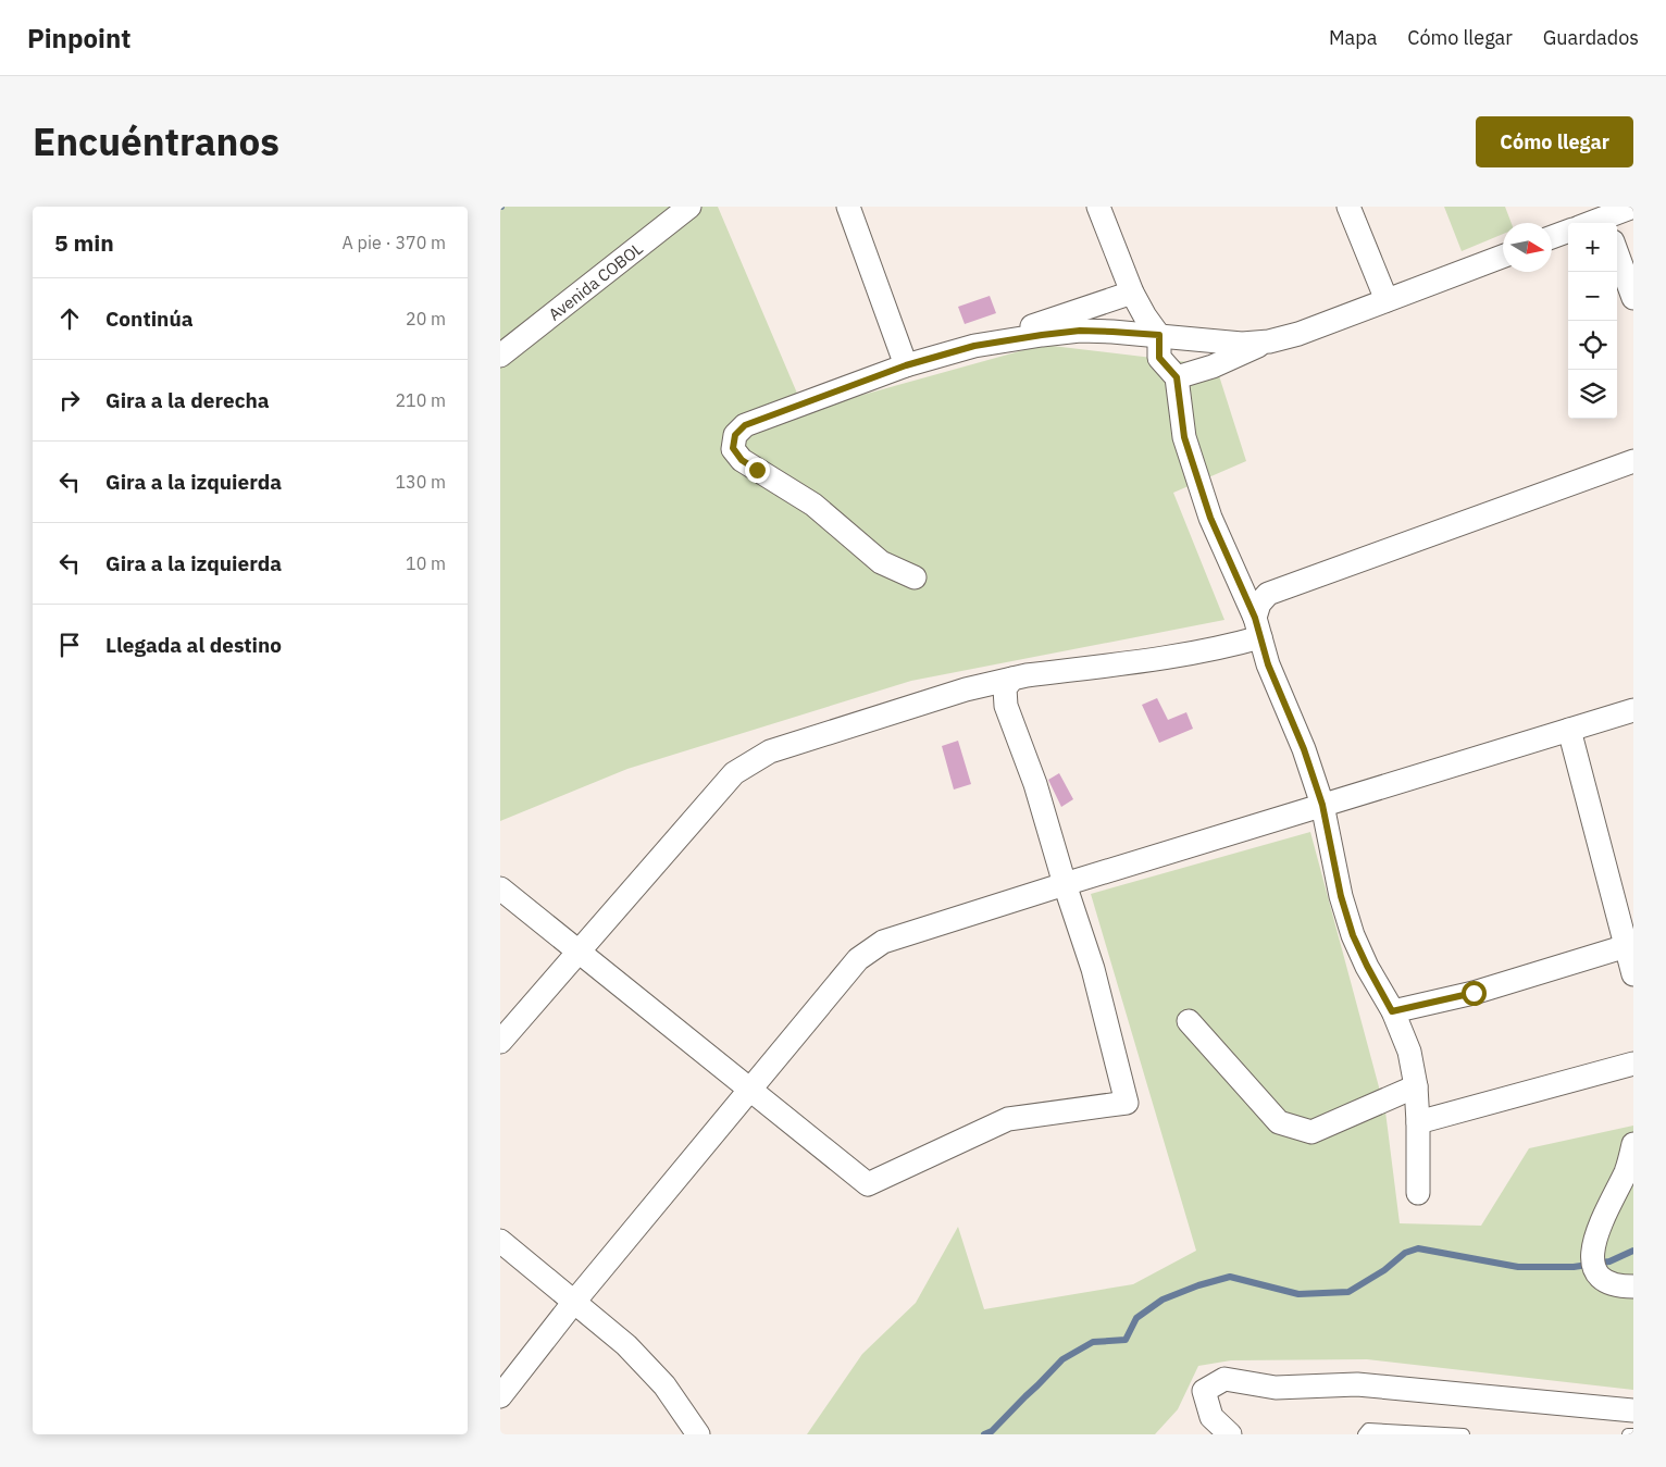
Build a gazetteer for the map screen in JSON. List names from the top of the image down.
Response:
{
  "streets": {
    "street": ["Avenida COBOL"]
  },
  "north": "right",
  "page": {
    "header": "Pinpoint",
    "nav": ["Mapa", "Cómo llegar", "Guardados"],
    "title": "Encuéntranos",
    "buttons": "Cómo llegar",
    "heading": ["5 min", "A pie · 370 m"],
    "map_buttons": ["+", "−"],
    "list": [
      ["Continúa", "20 m"],
      ["Gira a la derecha", "210 m"],
      ["Gira a la izquierda", "130 m"],
      ["Gira a la izquierda", "10 m"],
      "Llegada al destino"
    ]
  }
}
